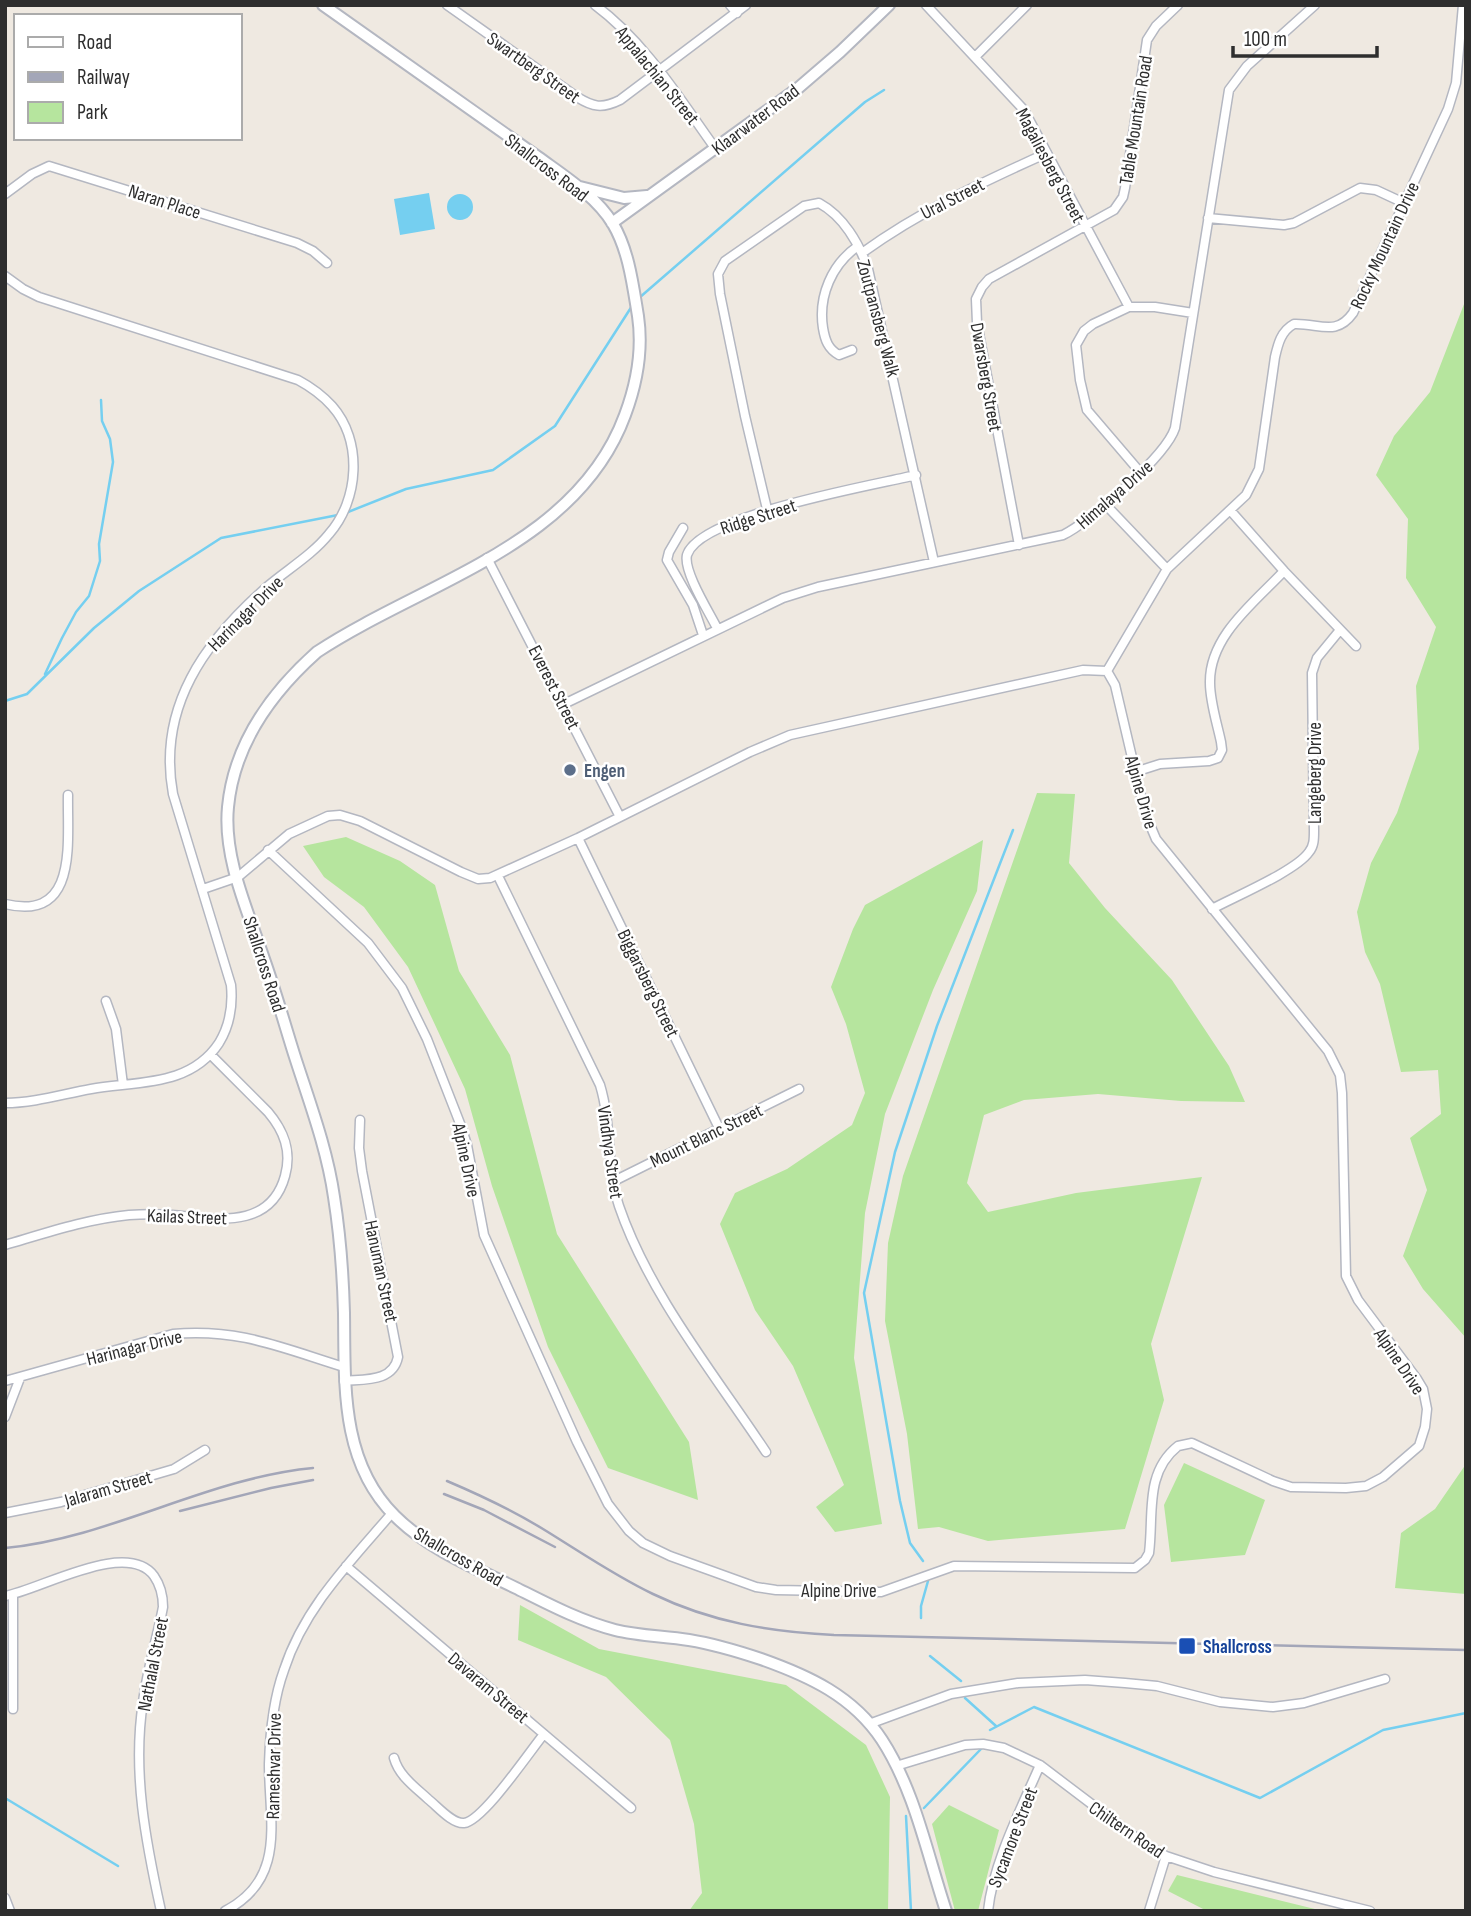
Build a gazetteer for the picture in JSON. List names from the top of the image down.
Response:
{
  "streets": {
    "street": [
      "Swartberg Street",
      "Appalachian Street",
      "Klaarwater Road",
      "Table Mountain Road",
      "Magaliesberg Street",
      "Shallcross Road",
      "Ural Street",
      "Naran Place",
      "Rocky Mountain Drive",
      "Zoutpansberg Walk",
      "Dwarsberg Street",
      "Himalaya Drive",
      "Ridge Street",
      "Harinagar Drive",
      "Everest Street",
      "Langeberg Drive",
      "Alpine Drive",
      "Biggarsberg Street",
      "Mount Blanc Street",
      "Vindhya Street",
      "Kailas Street",
      "Hanuman Street",
      "Jalaram Street",
      "Nathalal Street",
      "Davaram Street",
      "Rameshvar Drive",
      "Chiltern Road",
      "Sycamore Street"
    ]
  },
  "crossings": [
    ["Swartberg Street", "Appalachian Street"],
    ["Appalachian Street", "Klaarwater Road"],
    ["Klaarwater Road", "Shallcross Road"],
    ["Table Mountain Road", "Magaliesberg Street"],
    ["Table Mountain Road", "Dwarsberg Street"],
    ["Magaliesberg Street", "Ural Street"],
    ["Magaliesberg Street", "Dwarsberg Street"],
    ["Shallcross Road", "Harinagar Drive"],
    ["Shallcross Road", "Everest Street"],
    ["Shallcross Road", "Hanuman Street"],
    ["Shallcross Road", "Rameshvar Drive"],
    ["Shallcross Road", "Chiltern Road"],
    ["Ural Street", "Zoutpansberg Walk"],
    ["Rocky Mountain Drive", "Alpine Drive"],
    ["Zoutpansberg Walk", "Himalaya Drive"],
    ["Zoutpansberg Walk", "Ridge Street"],
    ["Dwarsberg Street", "Himalaya Drive"],
    ["Himalaya Drive", "Ridge Street"],
    ["Himalaya Drive", "Everest Street"],
    ["Harinagar Drive", "Kailas Street"],
    ["Langeberg Drive", "Alpine Drive"],
    ["Biggarsberg Street", "Mount Blanc Street"],
    ["Mount Blanc Street", "Vindhya Street"],
    ["Davaram Street", "Rameshvar Drive"],
    ["Chiltern Road", "Sycamore Street"]
  ],
  "places": {
    "other": ["Engen"],
    "transit": ["Shallcross"]
  },
  "legend": ["Road", "Railway", "Park"],
  "scale_bar": "100 m"
}
